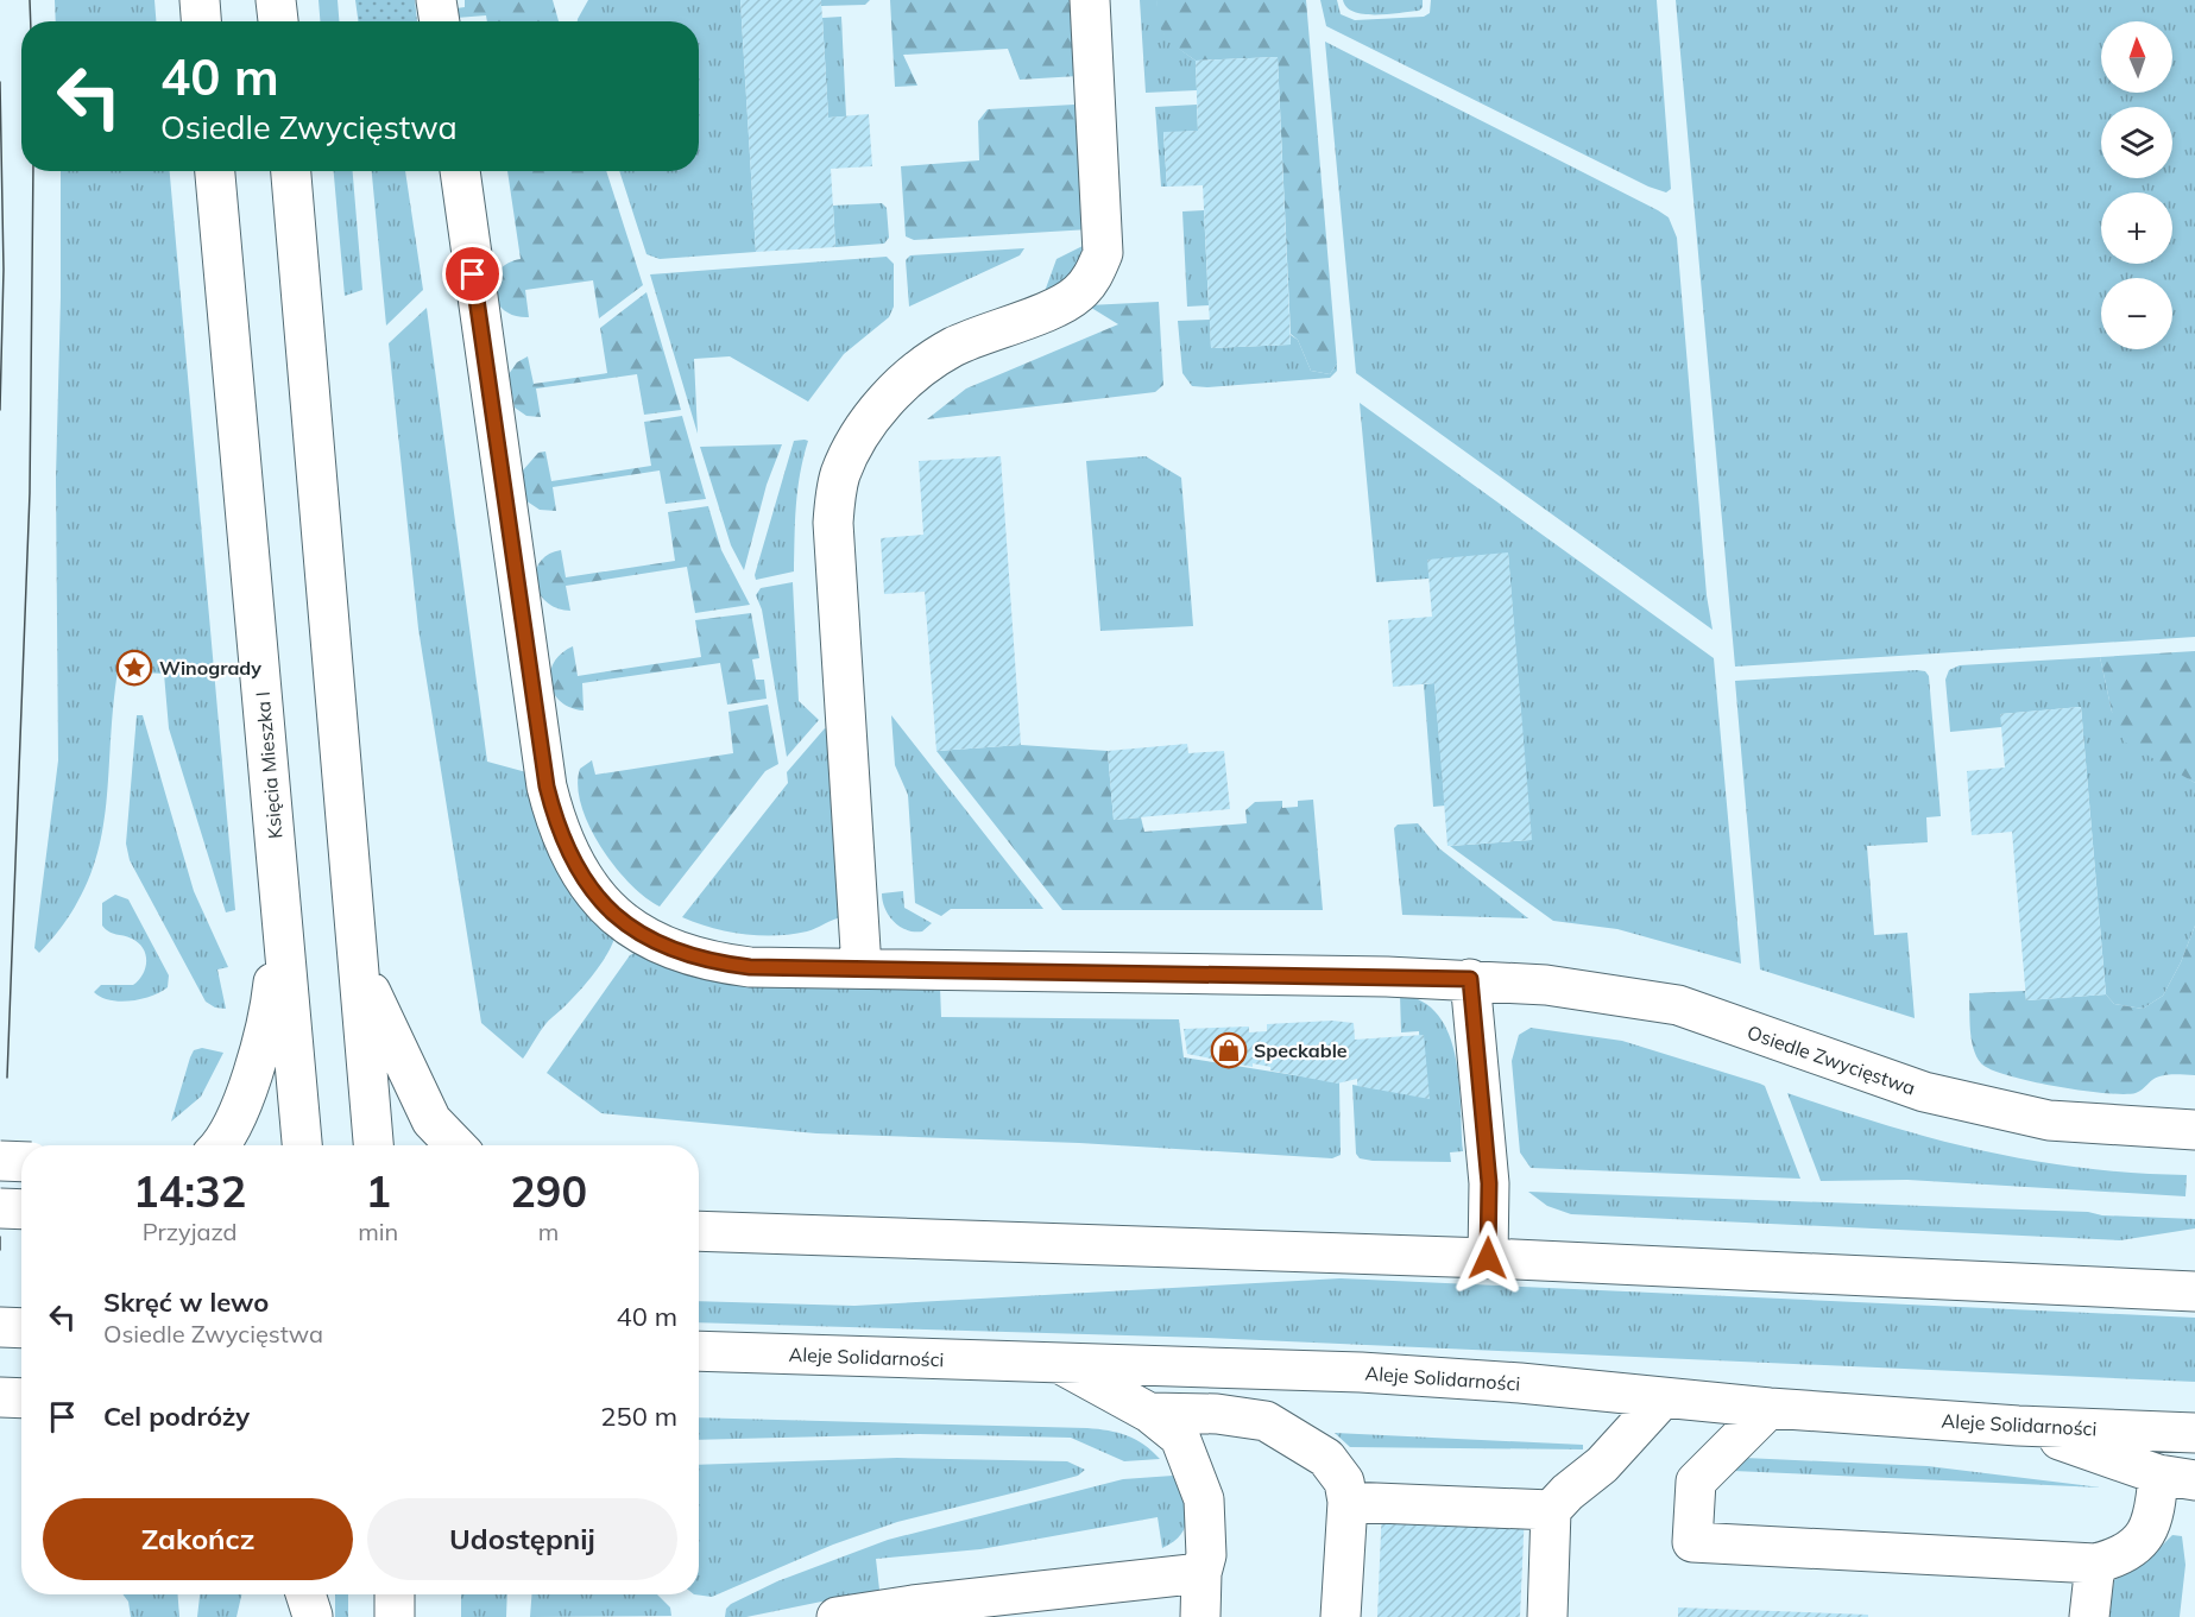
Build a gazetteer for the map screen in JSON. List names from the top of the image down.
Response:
{
  "streets": {
    "street": ["Księcia Mieszka I", "Osiedle Zwycięstwa", "Aleje Solidarności"]
  },
  "places": {
    "place": ["Winogrady"],
    "shop": ["Speckable"]
  },
  "north": "top",
  "page": {
    "map_buttons": ["+", "−"],
    "turn": ["40 m", "Osiedle Zwycięstwa"],
    "eta": [
      "14:32",
      "Przyjazd",
      "1",
      "min",
      "290",
      "m"
    ],
    "list": [
      {
        "name": "Skręć w lewo",
        "note": "Osiedle Zwycięstwa",
        "value": "40 m"
      },
      {
        "name": "Cel podróży",
        "value": "250 m"
      }
    ],
    "buttons": ["Zakończ", "Udostępnij"]
  }
}
